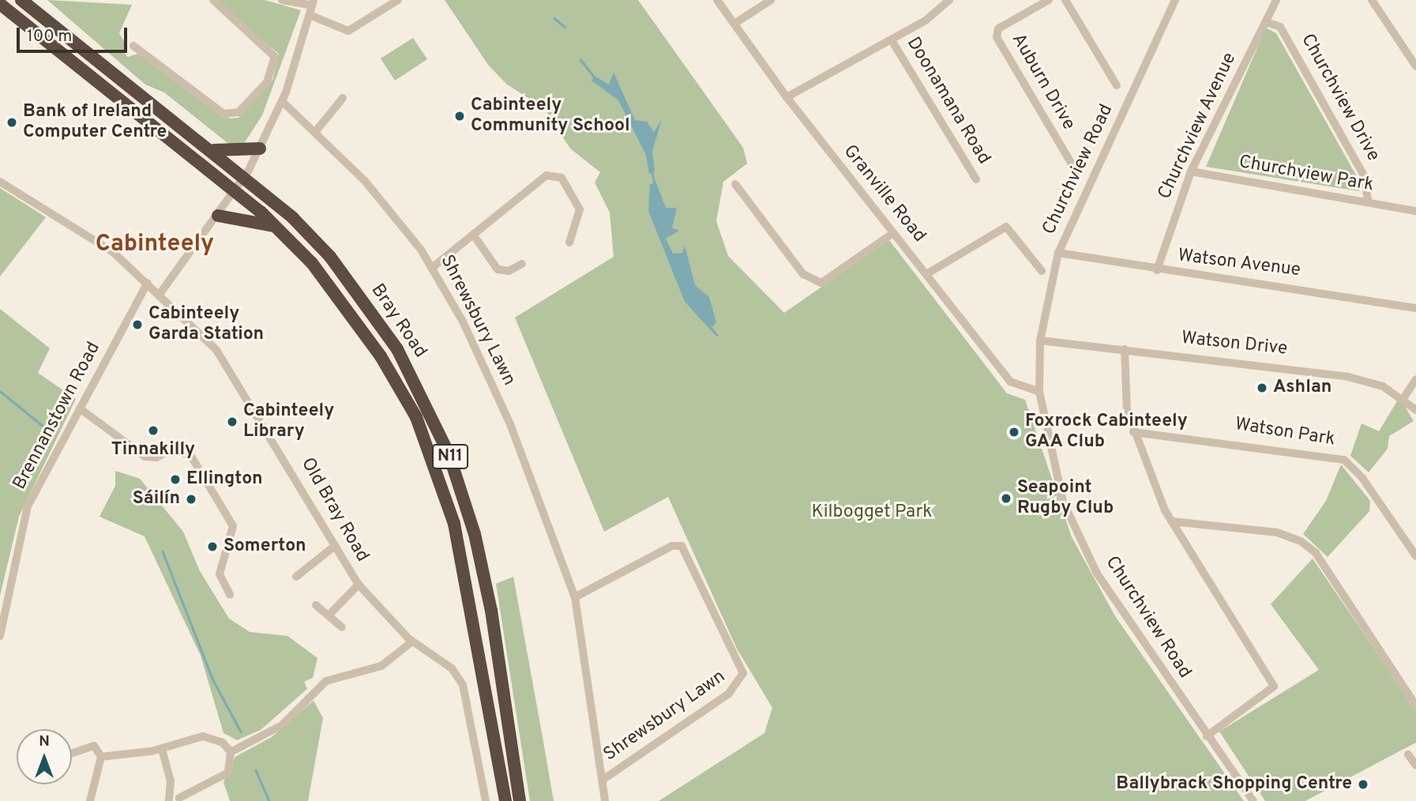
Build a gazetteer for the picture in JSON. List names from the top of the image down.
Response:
{
  "streets": {
    "highway": ["Bray Road", "N11"],
    "street": [
      "Auburn Drive",
      "Churchview Drive",
      "Doonamana Road",
      "Churchview Avenue",
      "Churchview Road",
      "Churchview Park",
      "Granville Road",
      "Watson Avenue",
      "Shrewsbury Lawn",
      "Watson Drive",
      "Brennanstown Road",
      "Watson Park",
      "Old Bray Road"
    ]
  },
  "crossings": [
    ["Churchview Drive", "Churchview Avenue"],
    ["Churchview Drive", "Churchview Park"],
    ["Churchview Avenue", "Churchview Park"],
    ["Churchview Avenue", "Watson Avenue"],
    ["Churchview Road", "Granville Road"],
    ["Churchview Road", "Watson Avenue"],
    ["Churchview Road", "Watson Drive"],
    ["Brennanstown Road", "Old Bray Road"]
  ],
  "districts": ["Cabinteely"],
  "parks": ["Kilbogget Park"],
  "places": [
    "Cabinteely Community School",
    "Bank of Ireland Computer Centre",
    "Cabinteely Garda Station",
    "Ashlan",
    "Cabinteely Library",
    "Tinnakilly",
    "Foxrock Cabinteely GAA Club",
    "Ellington",
    "Seapoint Rugby Club",
    "Sáilín",
    "Somerton",
    "Ballybrack Shopping Centre"
  ],
  "scale_bar": "100 m",
  "north": "top"
}
